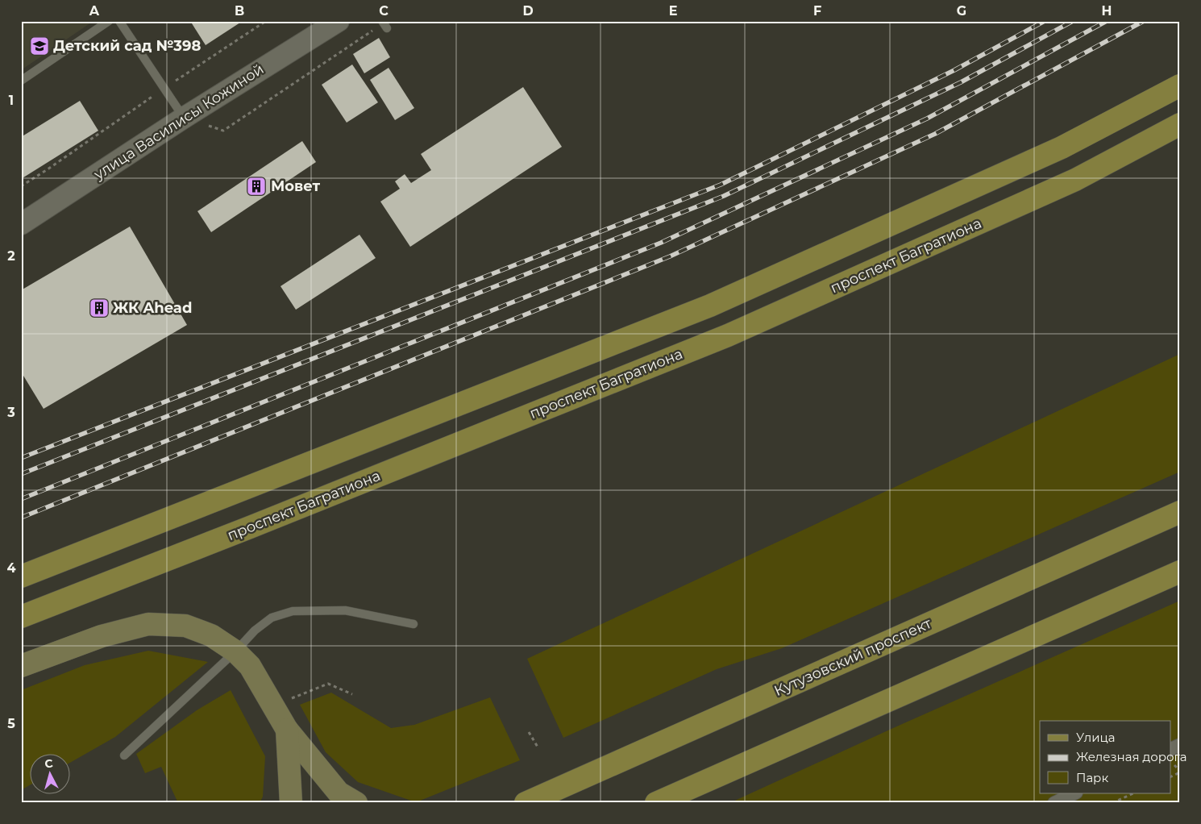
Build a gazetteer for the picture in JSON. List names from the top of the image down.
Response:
{
  "streets": {
    "main road": ["проспект Багратиона", "Кутузовский проспект"],
    "street": ["улица Василисы Кожиной"]
  },
  "places": {
    "school or university": ["Детский сад №398"],
    "building": ["Мовет", "ЖК Ahead"]
  },
  "legend": ["Улица", "Железная дорога", "Парк"],
  "north": "top",
  "grid": {
    "columns": [
      "A",
      "B",
      "C",
      "D",
      "E",
      "F",
      "G",
      "H"
    ],
    "rows": [
      "1",
      "2",
      "3",
      "4",
      "5"
    ]
  }
}
